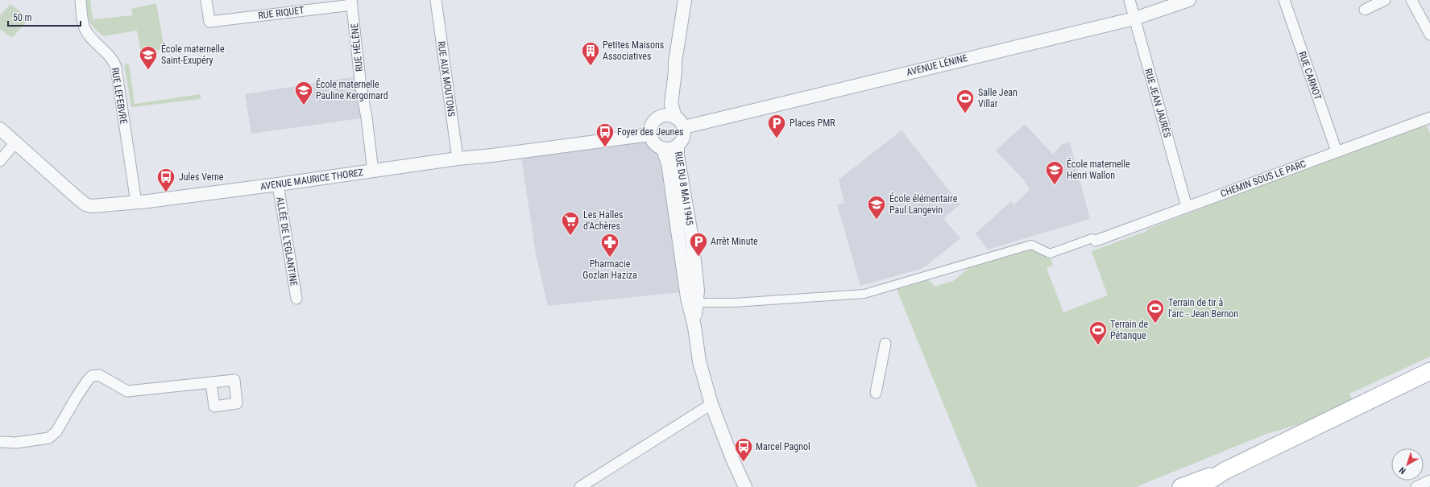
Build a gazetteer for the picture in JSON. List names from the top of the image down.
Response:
{
  "streets": {
    "street": [
      "RUE RIQUET",
      "RUE HÉLÈNE",
      "AVENUE LÉNINE",
      "RUE CARNOT",
      "RUE AUX MOUTONS",
      "RUE LEFEBVRE",
      "RUE JEAN JAURÈS",
      "CHEMIN SOUS LE PARC",
      "AVENUE MAURICE THOREZ",
      "RUE DU 8 MAI 1945",
      "ALLÉE DE L'EGLANTINE"
    ]
  },
  "crossings": [
    ["RUE RIQUET", "RUE HÉLÈNE"],
    ["RUE HÉLÈNE", "AVENUE MAURICE THOREZ"],
    ["AVENUE LÉNINE", "RUE JEAN JAURÈS"],
    ["AVENUE LÉNINE", "AVENUE MAURICE THOREZ"],
    ["AVENUE LÉNINE", "RUE DU 8 MAI 1945"],
    ["RUE CARNOT", "CHEMIN SOUS LE PARC"],
    ["RUE AUX MOUTONS", "AVENUE MAURICE THOREZ"],
    ["RUE LEFEBVRE", "AVENUE MAURICE THOREZ"],
    ["RUE JEAN JAURÈS", "CHEMIN SOUS LE PARC"],
    ["AVENUE MAURICE THOREZ", "RUE DU 8 MAI 1945"],
    ["AVENUE MAURICE THOREZ", "ALLÉE DE L'EGLANTINE"]
  ],
  "places": {
    "building": ["Petites Maisons Associatives"],
    "school or university": [
      "École maternelle Saint-Exupéry",
      "École maternelle Pauline Kergomard",
      "École maternelle Henri Wallon",
      "École élémentaire Paul Langevin"
    ],
    "sports": ["Salle Jean Villar", "Terrain de tir à l'arc - Jean Bernon", "Terrain de Pétanque"],
    "parking": ["Places PMR", "Arrêt Minute"],
    "bus stop": ["Foyer des Jeunes", "Jules Verne", "Marcel Pagnol"],
    "supermarket": ["Les Halles d'Achères"],
    "pharmacy": ["Pharmacie Gozlan Haziza"]
  },
  "scale_bar": "50 m",
  "north": "bottom left"
}
